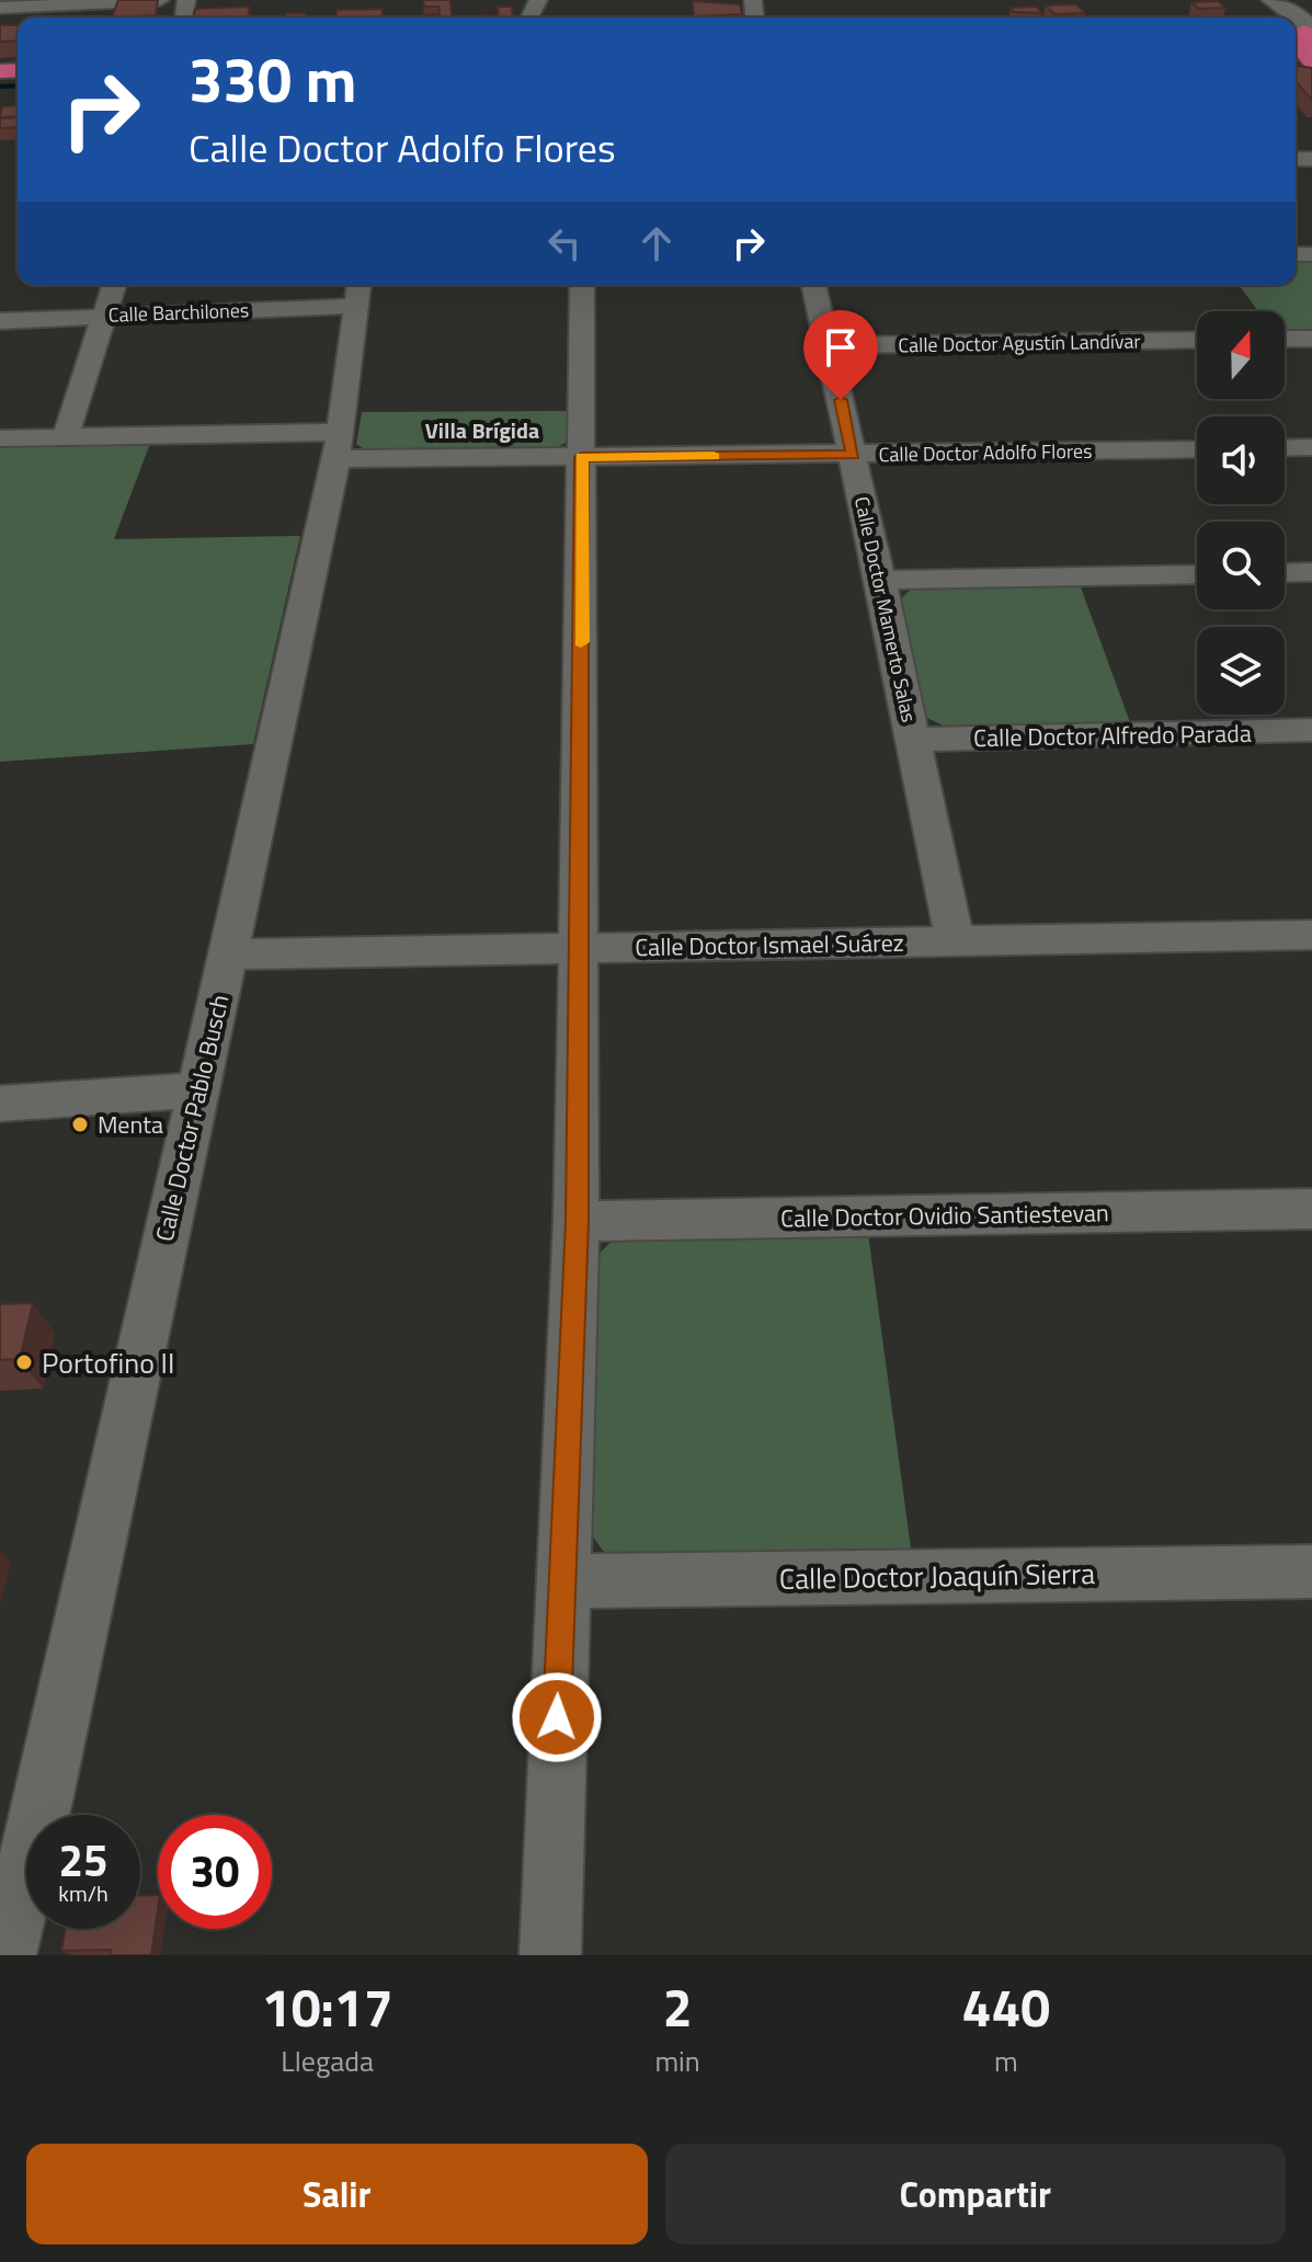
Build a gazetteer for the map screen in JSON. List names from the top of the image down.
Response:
{
  "streets": {
    "street": [
      "Calle Barchilones",
      "Calle Doctor Agustín Landívar",
      "Calle Doctor Adolfo Flores",
      "Calle Doctor Mamerto Salas",
      "Calle Doctor Alfredo Parada",
      "Calle Doctor Ismael Suárez",
      "Calle Doctor Pablo Busch",
      "Calle Doctor Ovidio Santiestevan",
      "Calle Doctor Joaquín Sierra"
    ]
  },
  "crossings": [
    ["Calle Barchilones", "Calle Doctor Pablo Busch"],
    ["Calle Doctor Agustín Landívar", "Calle Doctor Mamerto Salas"],
    ["Calle Doctor Adolfo Flores", "Calle Doctor Mamerto Salas"],
    ["Calle Doctor Adolfo Flores", "Calle Doctor Pablo Busch"],
    ["Calle Doctor Mamerto Salas", "Calle Doctor Alfredo Parada"],
    ["Calle Doctor Mamerto Salas", "Calle Doctor Ismael Suárez"],
    ["Calle Doctor Ismael Suárez", "Calle Doctor Pablo Busch"]
  ],
  "districts": ["Villa Brígida"],
  "places": ["Menta", "Portofino II"],
  "north": "top",
  "page": {
    "turn": ["330 m", "Calle Doctor Adolfo Flores"],
    "speed": "25 km/h",
    "limit": "30",
    "eta": [
      "10:17",
      "Llegada",
      "2",
      "min",
      "440",
      "m"
    ],
    "buttons": ["Salir", "Compartir"]
  }
}
